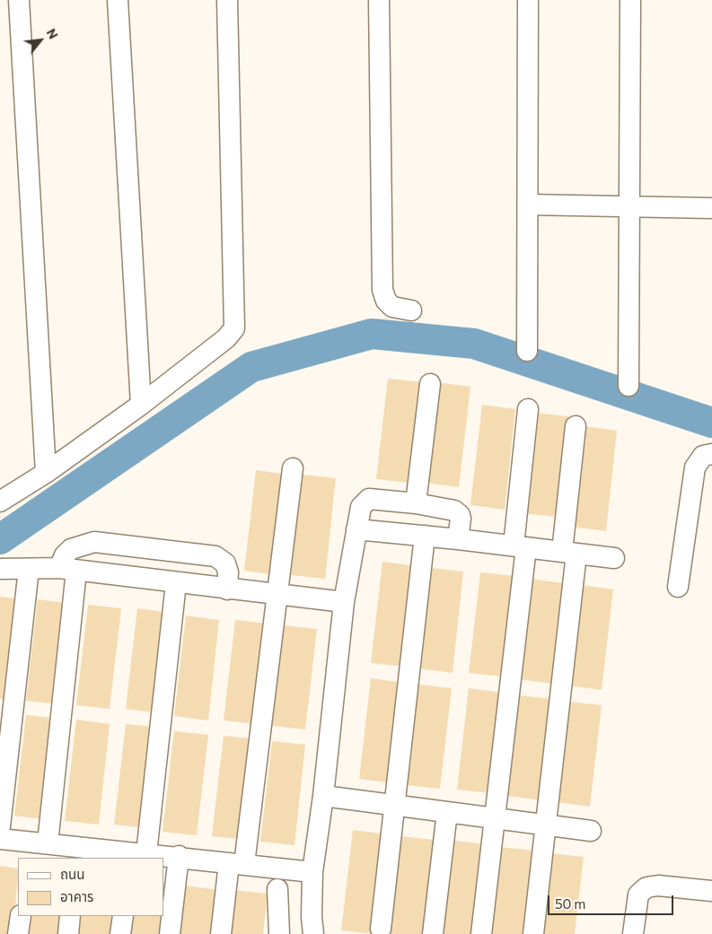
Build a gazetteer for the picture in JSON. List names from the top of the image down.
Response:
{
  "legend": ["ถนน", "อาคาร"],
  "scale_bar": "50 m",
  "north": "top right"
}
